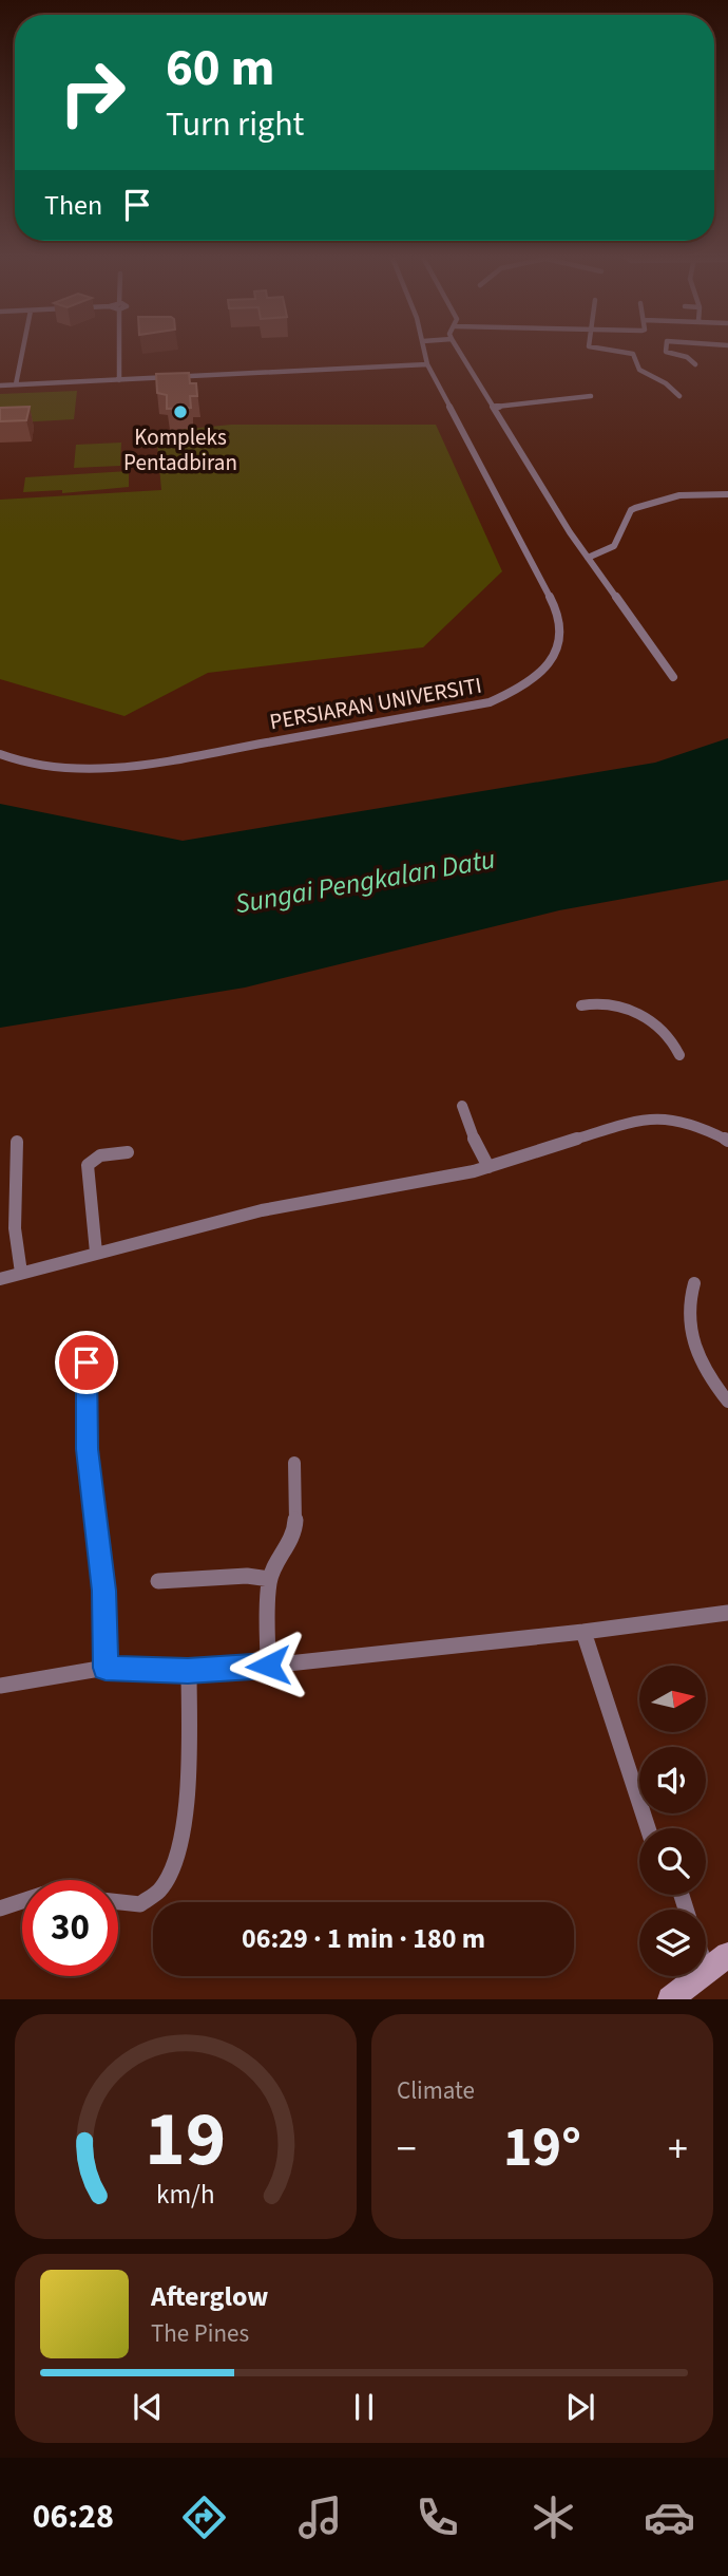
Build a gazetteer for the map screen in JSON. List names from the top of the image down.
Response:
{
  "streets": {
    "street": ["PERSIARAN UNIVERSITI"]
  },
  "water": ["Sungai Pengkalan Datu"],
  "places": ["Kompleks Pentadbiran"],
  "north": "right",
  "page": {
    "turn": ["60 m", "Turn right"],
    "then": "Then",
    "limit": "30",
    "trip": "06:29 · 1 min · 180 m",
    "tile": "Climate",
    "heat": ["−", "19°", "+"],
    "song": ["Afterglow", "The Pines"],
    "tabs": "06:28",
    "gauge": ["19", "km/h"]
  }
}
